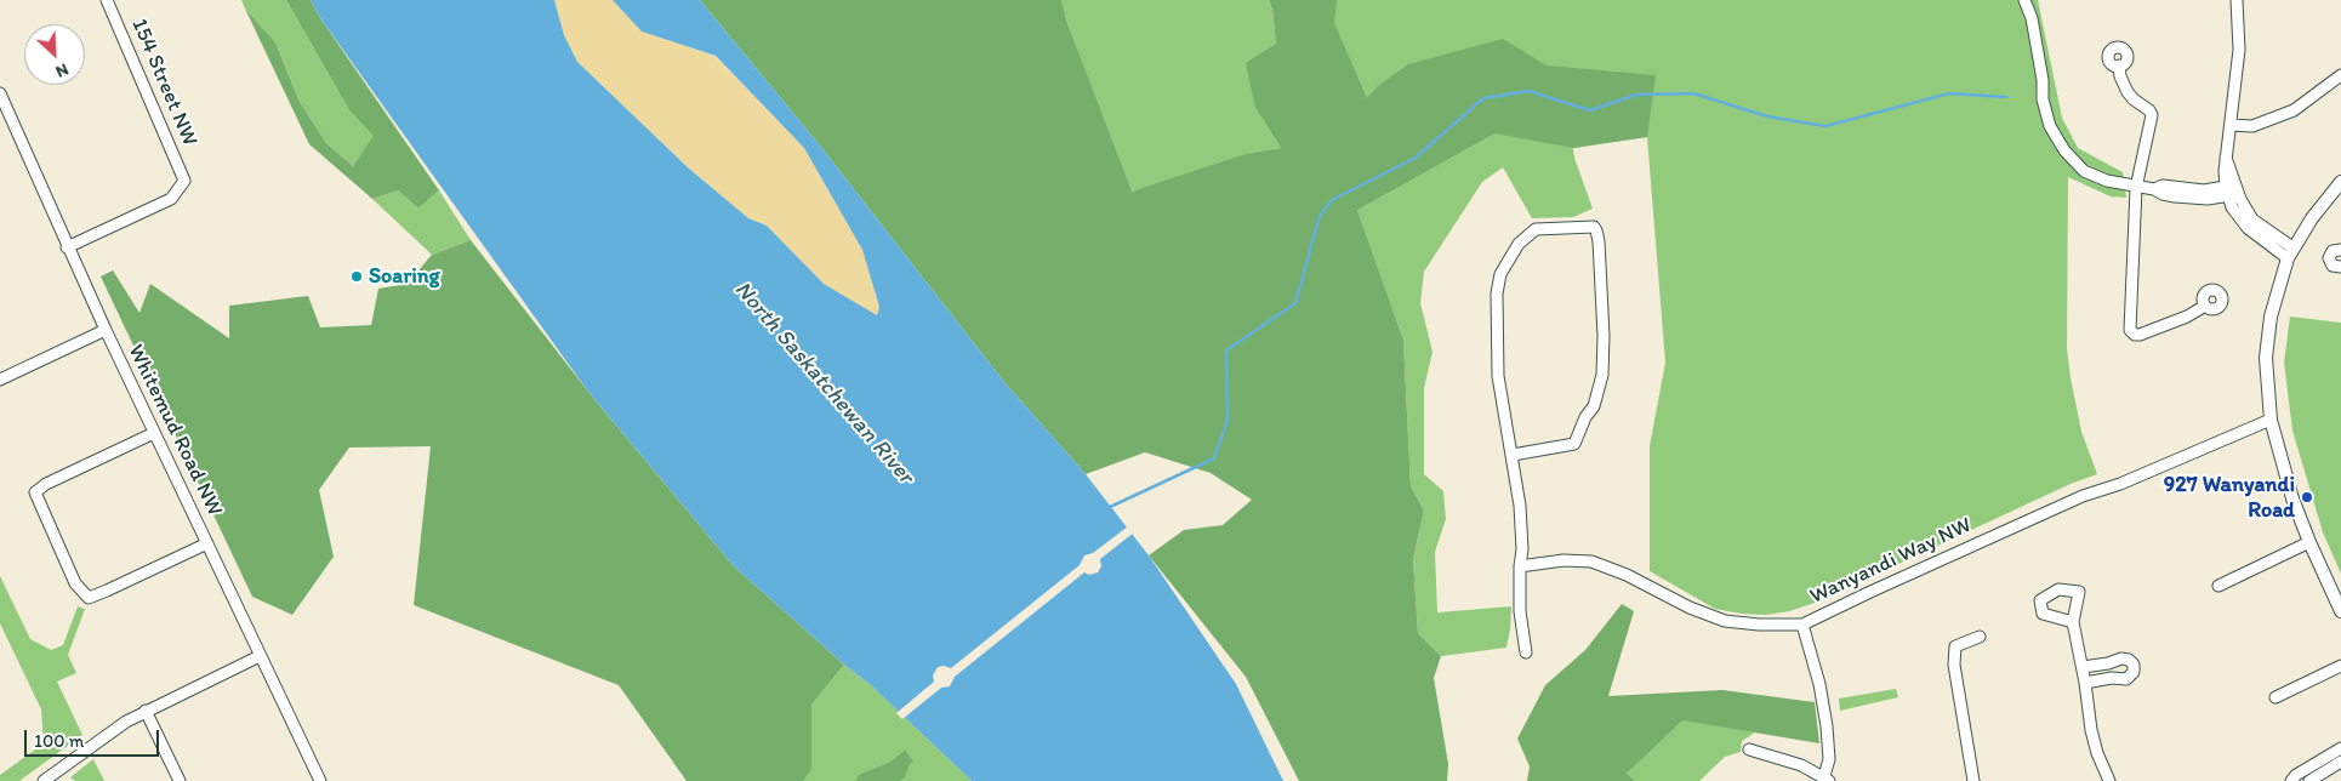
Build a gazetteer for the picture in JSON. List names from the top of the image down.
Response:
{
  "streets": {
    "street": ["154 Street NW", "Whitemud Road NW", "Wanyandi Way NW"]
  },
  "crossings": [
    ["154 Street NW", "Whitemud Road NW"]
  ],
  "water": ["North Saskatchewan River"],
  "places": ["Soaring", "927 Wanyandi Road"],
  "scale_bar": "100 m",
  "north": "bottom right"
}
